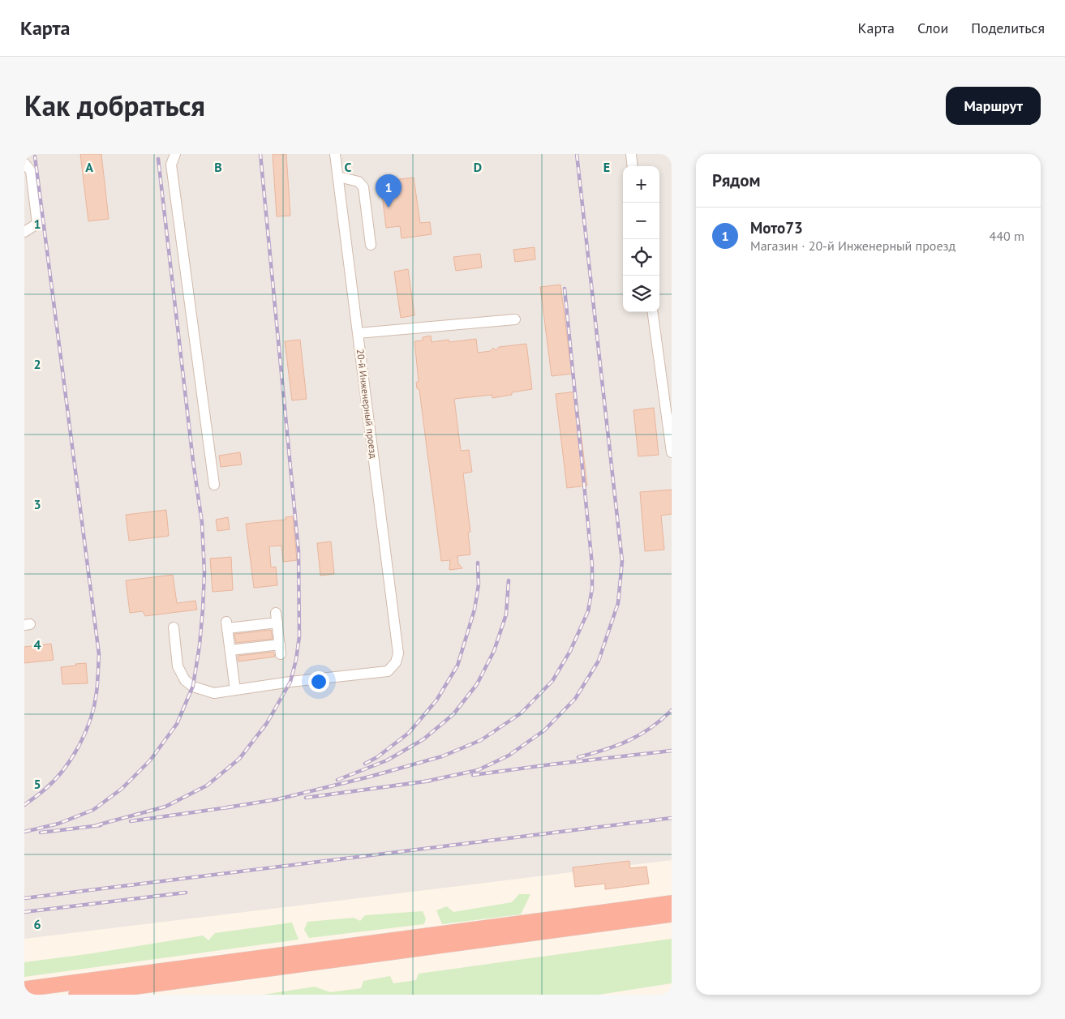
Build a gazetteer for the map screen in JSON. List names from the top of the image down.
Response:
{
  "streets": {
    "street": ["20-й Инженерный проезд"]
  },
  "page": {
    "header": "Карта",
    "nav": ["Карта", "Слои", "Поделиться"],
    "title": "Как добраться",
    "buttons": "Маршрут",
    "heading": "Рядом",
    "map_buttons": ["+", "−"],
    "pins": "1",
    "list": [
      {
        "mark": "1",
        "name": "Мото73",
        "note": "Магазин · 20-й Инженерный проезд",
        "value": "440 m"
      }
    ]
  },
  "grid": {
    "columns": [
      "A",
      "B",
      "C",
      "D",
      "E"
    ],
    "rows": [
      "1",
      "2",
      "3",
      "4",
      "5",
      "6"
    ]
  }
}
